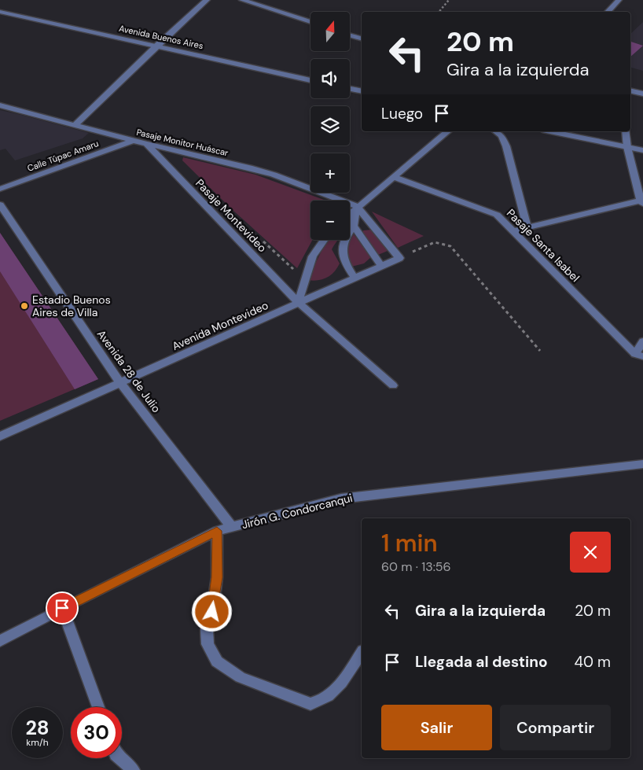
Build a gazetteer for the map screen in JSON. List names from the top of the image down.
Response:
{
  "streets": {
    "street": [
      "Avenida Buenos Aires",
      "Pasaje Monitor Huáscar",
      "Calle Túpac Amaru",
      "Pasaje Montevideo",
      "Pasaje Santa Isabel",
      "Avenida Montevideo",
      "Avenida 28 de Julio",
      "Jirón G. Condorcanqui"
    ]
  },
  "crossings": [
    ["Pasaje Monitor Huáscar", "Calle Túpac Amaru"],
    ["Pasaje Monitor Huáscar", "Pasaje Montevideo"],
    ["Pasaje Montevideo", "Avenida Montevideo"],
    ["Avenida Montevideo", "Avenida 28 de Julio"],
    ["Avenida 28 de Julio", "Jirón G. Condorcanqui"]
  ],
  "places": ["Estadio Buenos Aires de Villa"],
  "north": "top",
  "page": {
    "map_buttons": ["+", "−"],
    "turn": ["20 m", "Gira a la izquierda"],
    "then": "Luego",
    "heading": ["1 min", "60 m · 13:56"],
    "list": [
      {
        "name": "Gira a la izquierda",
        "value": "20 m"
      },
      {
        "name": "Llegada al destino",
        "value": "40 m"
      }
    ],
    "buttons": ["Salir", "Compartir"],
    "speed": "28 km/h",
    "limit": "30"
  }
}
